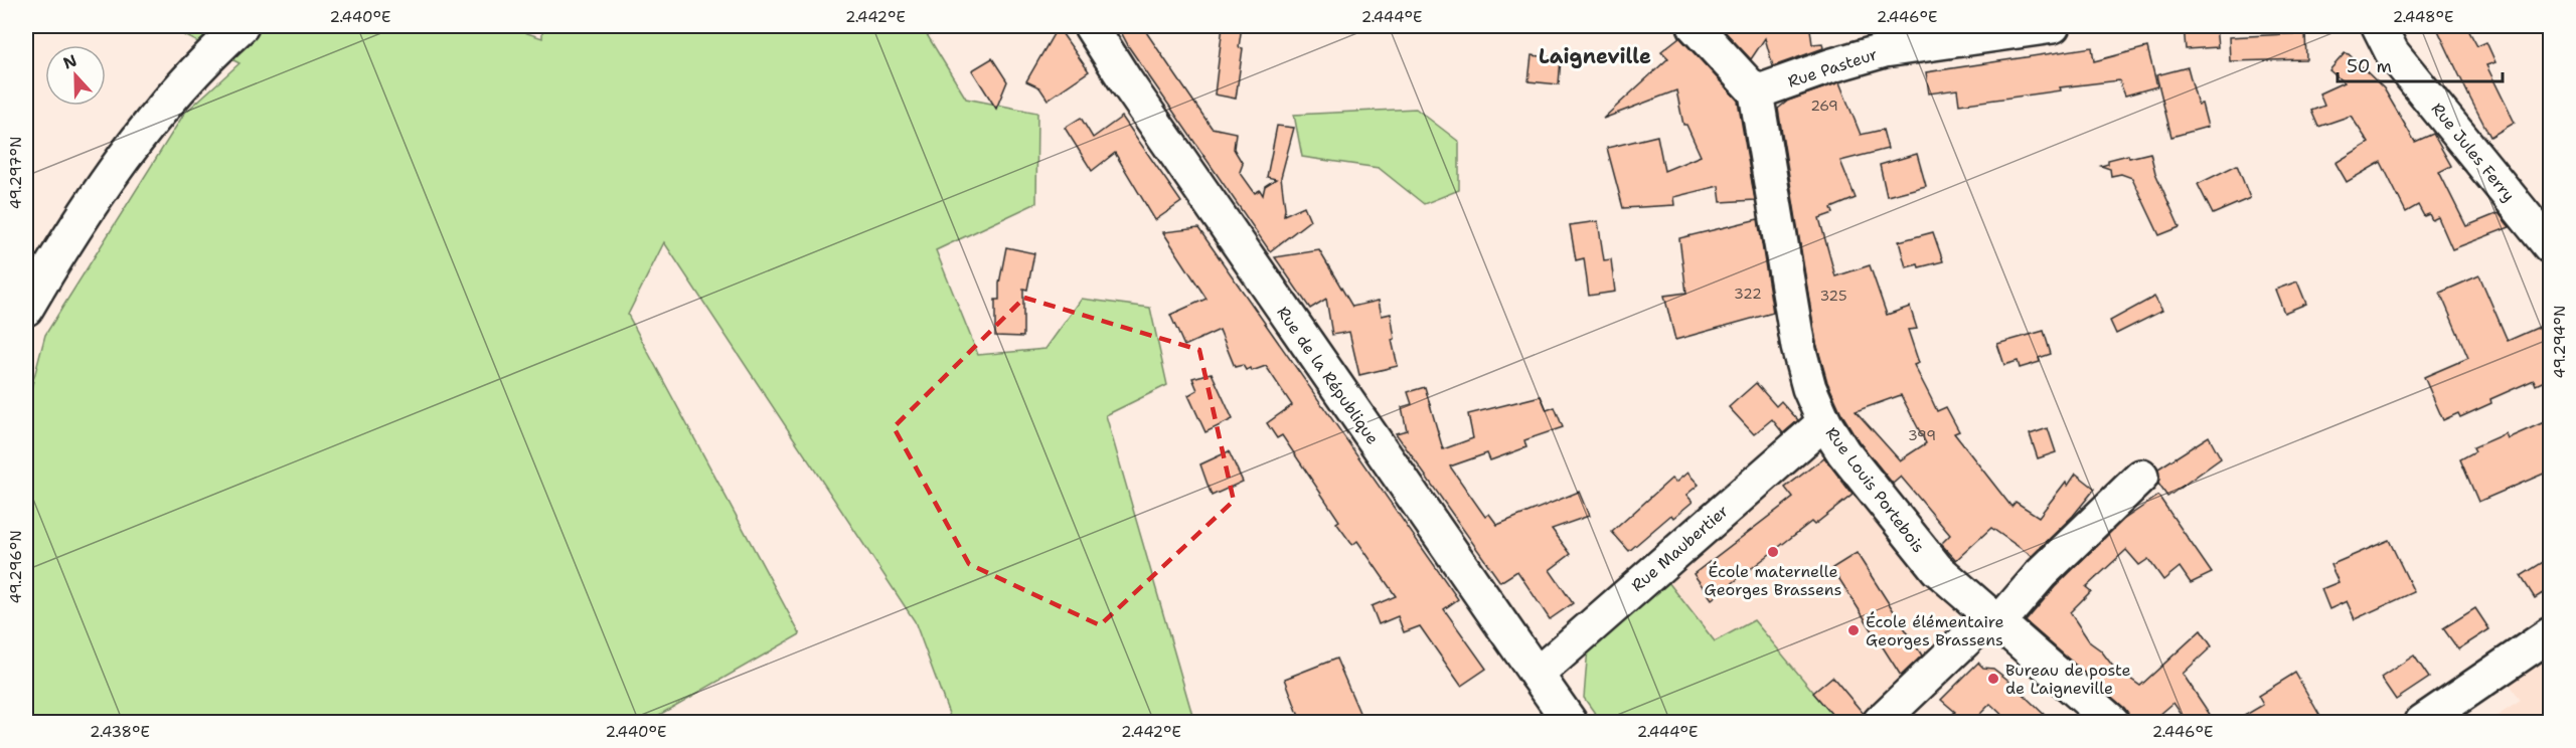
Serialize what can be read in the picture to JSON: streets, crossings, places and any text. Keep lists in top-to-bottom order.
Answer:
{
  "streets": {
    "street": [
      "Rue Pasteur",
      "Rue Jules Ferry",
      "Rue de la République",
      "Rue Louis Portebois",
      "Rue Maubertier"
    ]
  },
  "crossings": [
    ["Rue Pasteur", "Rue Louis Portebois"],
    ["Rue de la République", "Rue Maubertier"],
    ["Rue Louis Portebois", "Rue Maubertier"]
  ],
  "districts": ["Laigneville"],
  "places": ["École maternelle Georges Brassens", "École élémentaire Georges Brassens", "Bureau de poste de Laigneville"],
  "house_numbers": [
    "269",
    "322",
    "325",
    "399"
  ],
  "scale_bar": "50 m",
  "north": "top",
  "coordinates": [
    "2.440°E",
    "2.442°E",
    "2.444°E",
    "2.446°E",
    "2.448°E",
    "49.297°N",
    "49.294°N",
    "49.296°N",
    "2.438°E"
  ]
}
